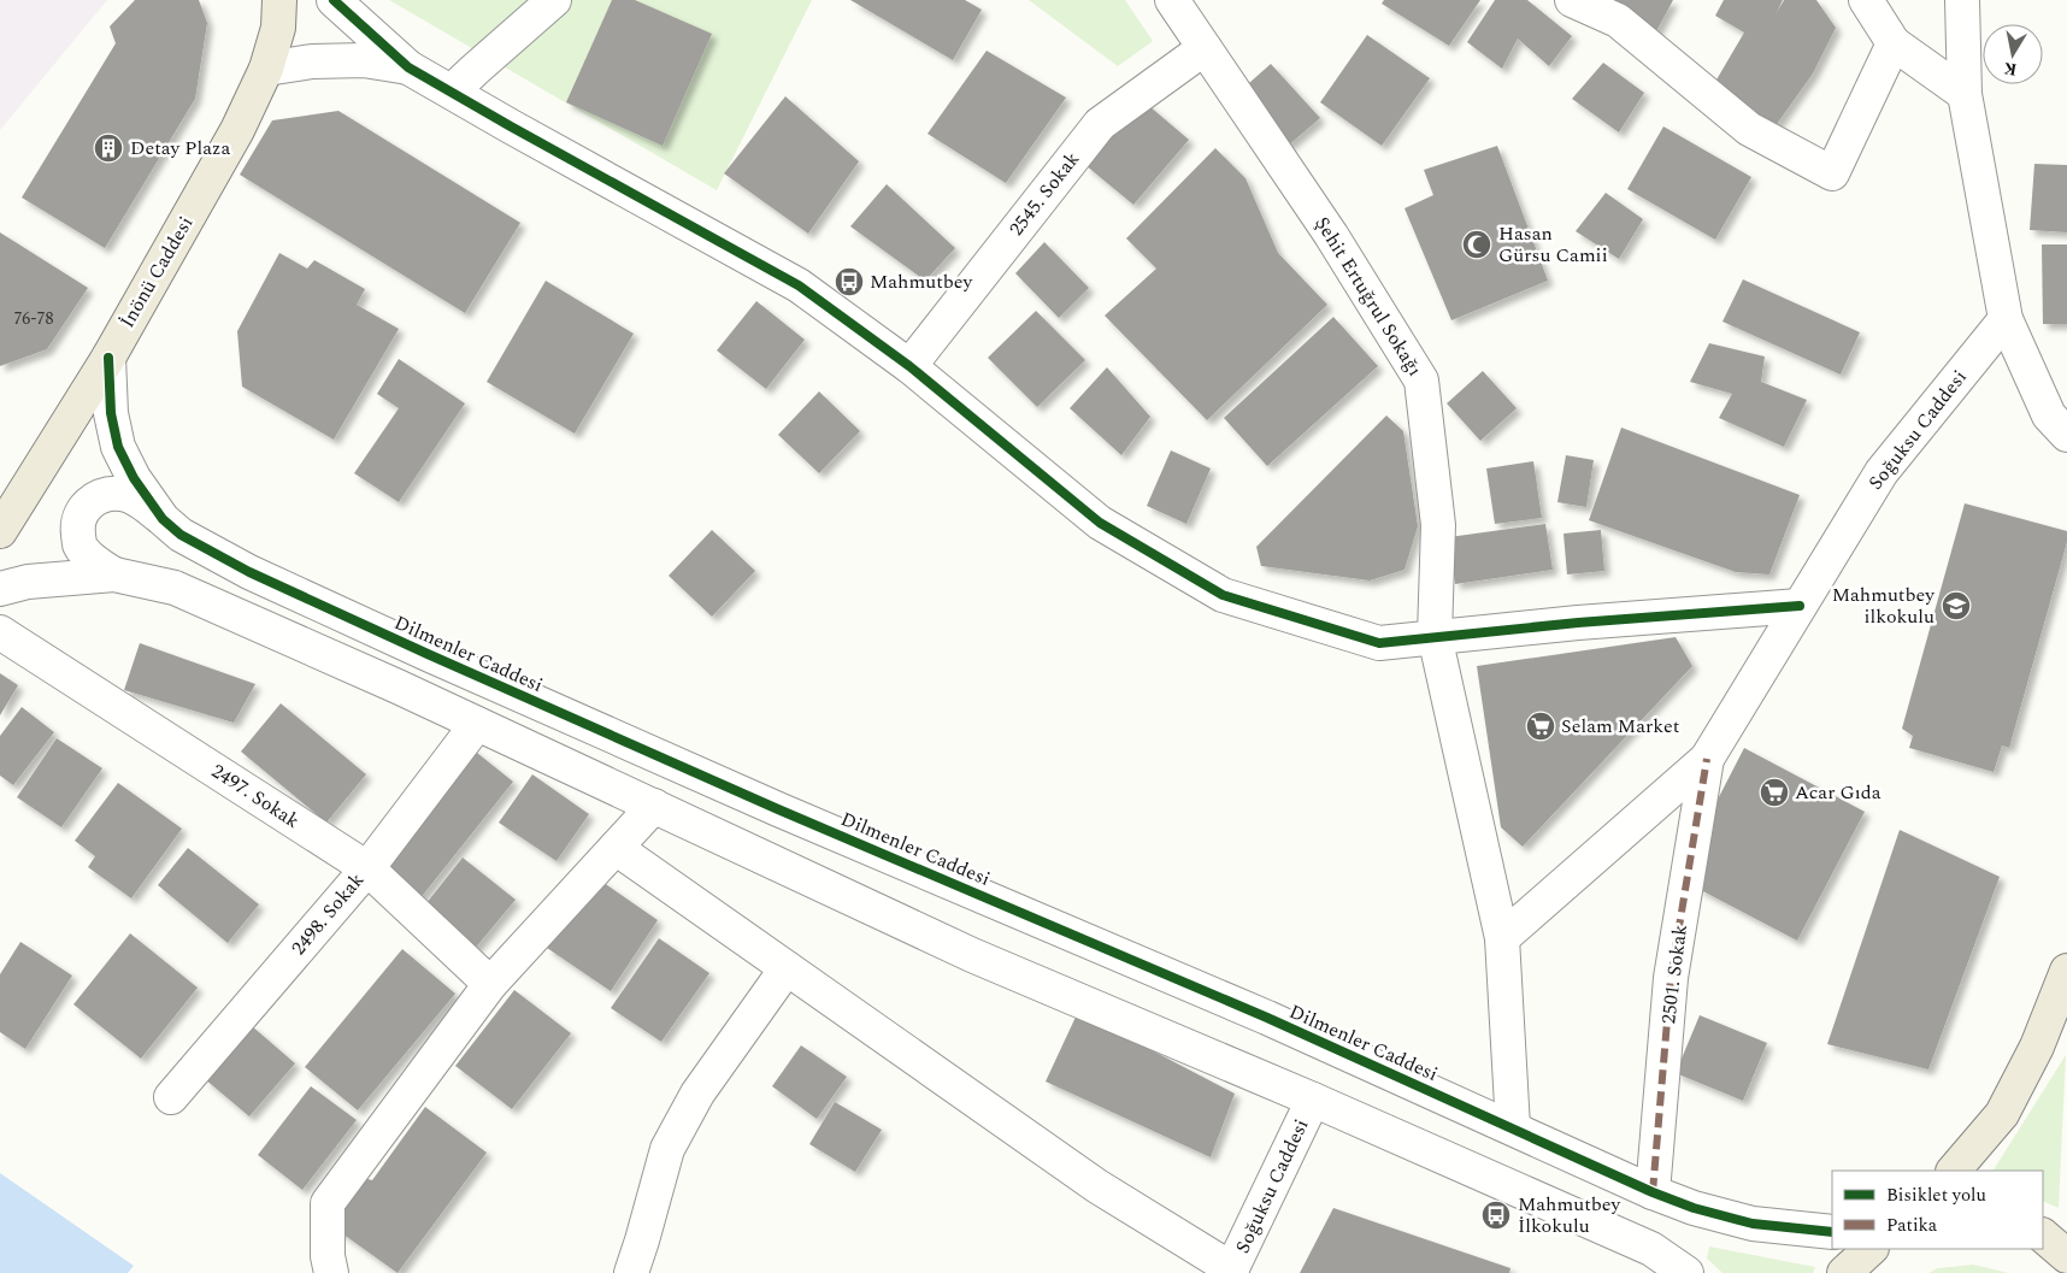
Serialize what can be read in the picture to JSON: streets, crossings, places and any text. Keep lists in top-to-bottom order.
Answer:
{
  "streets": {
    "main road": ["İnönü Caddesi"],
    "street": [
      "2545. Sokak",
      "Şehit Ertuğrul Sokağı",
      "Soğuksu Caddesi",
      "Dilmenler Caddesi",
      "2497. Sokak",
      "2498. Sokak",
      "2501. Sokak"
    ]
  },
  "crossings": [
    ["2545. Sokak", "Şehit Ertuğrul Sokağı"],
    ["İnönü Caddesi", "Dilmenler Caddesi"],
    ["Şehit Ertuğrul Sokağı", "Dilmenler Caddesi"],
    ["Soğuksu Caddesi", "2501. Sokak"],
    ["Dilmenler Caddesi", "2501. Sokak"],
    ["2497. Sokak", "2498. Sokak"]
  ],
  "places": {
    "building": ["Detay Plaza"],
    "mosque": ["Hasan Gürsu Camii"],
    "bus stop": ["Mahmutbey", "Mahmutbey İlkokulu"],
    "school or university": ["Mahmutbey ilkokulu"],
    "supermarket": ["Selam Market", "Acar Gıda"]
  },
  "house_numbers": ["76-78"],
  "legend": ["Bisiklet yolu", "Patika"],
  "north": "bottom"
}
